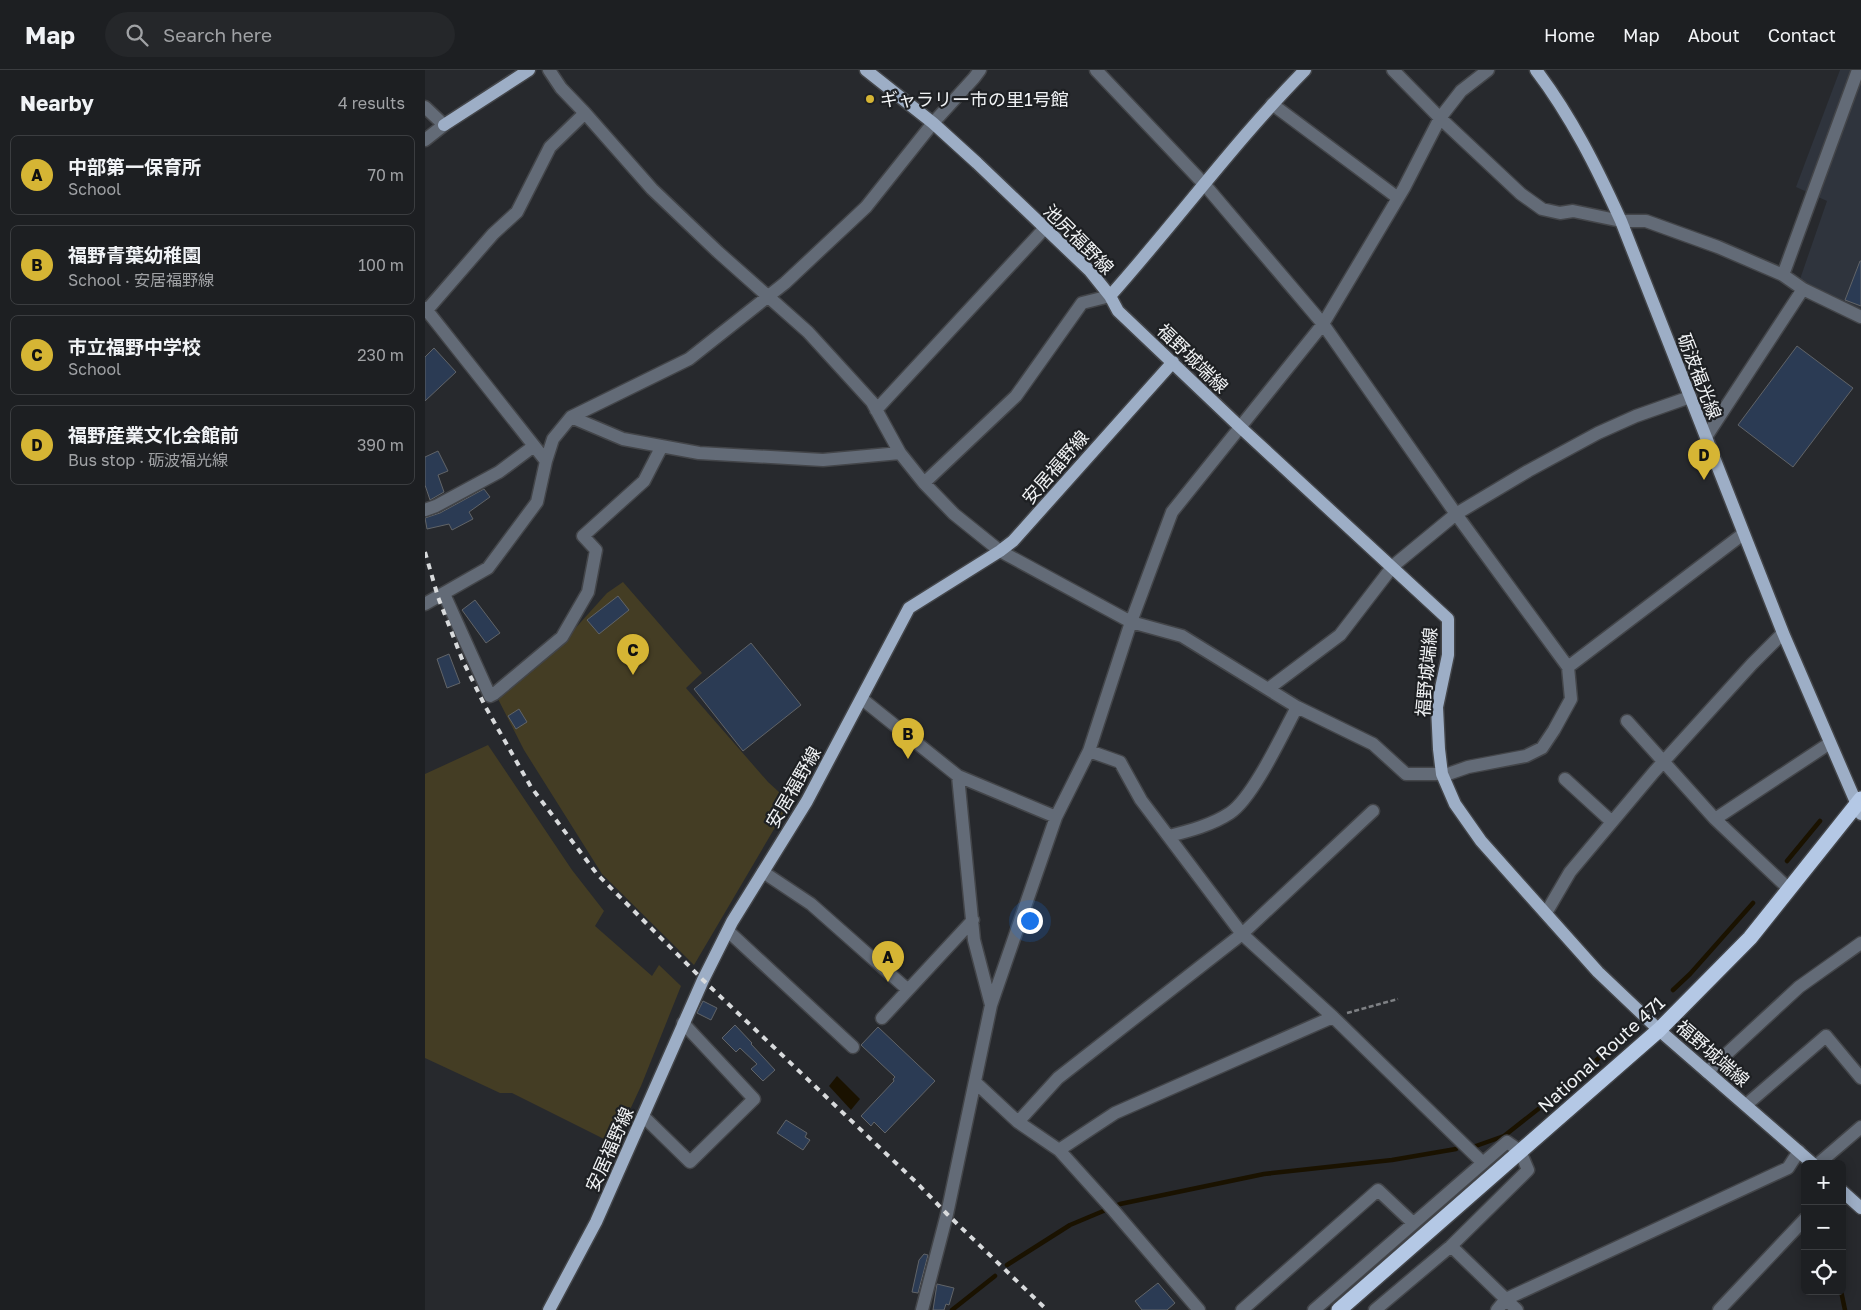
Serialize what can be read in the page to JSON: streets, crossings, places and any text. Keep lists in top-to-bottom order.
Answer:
{
  "streets": {
    "highway": ["National Route 471"],
    "main road": [
      "池尻福野線",
      "福野城端線",
      "砺波福光線",
      "安居福野線"
    ]
  },
  "crossings": [
    ["池尻福野線", "福野城端線"],
    ["福野城端線", "安居福野線"],
    ["福野城端線", "National Route 471"],
    ["砺波福光線", "National Route 471"]
  ],
  "places": ["ギャラリー市の里1号館"],
  "page": {
    "header": "Map",
    "search": "Search here",
    "nav": [
      "Home",
      "Map",
      "About",
      "Contact"
    ],
    "heading": ["Nearby", "4 results"],
    "list": [
      {
        "mark": "A",
        "name": "中部第一保育所",
        "note": "School",
        "value": "70 m"
      },
      {
        "mark": "B",
        "name": "福野青葉幼稚園",
        "note": "School · 安居福野線",
        "value": "100 m"
      },
      {
        "mark": "C",
        "name": "市立福野中学校",
        "note": "School",
        "value": "230 m"
      },
      {
        "mark": "D",
        "name": "福野産業文化会館前",
        "note": "Bus stop · 砺波福光線",
        "value": "390 m"
      }
    ],
    "pins": [
      "D",
      "C",
      "B",
      "A"
    ],
    "map_buttons": ["+", "−"]
  }
}
